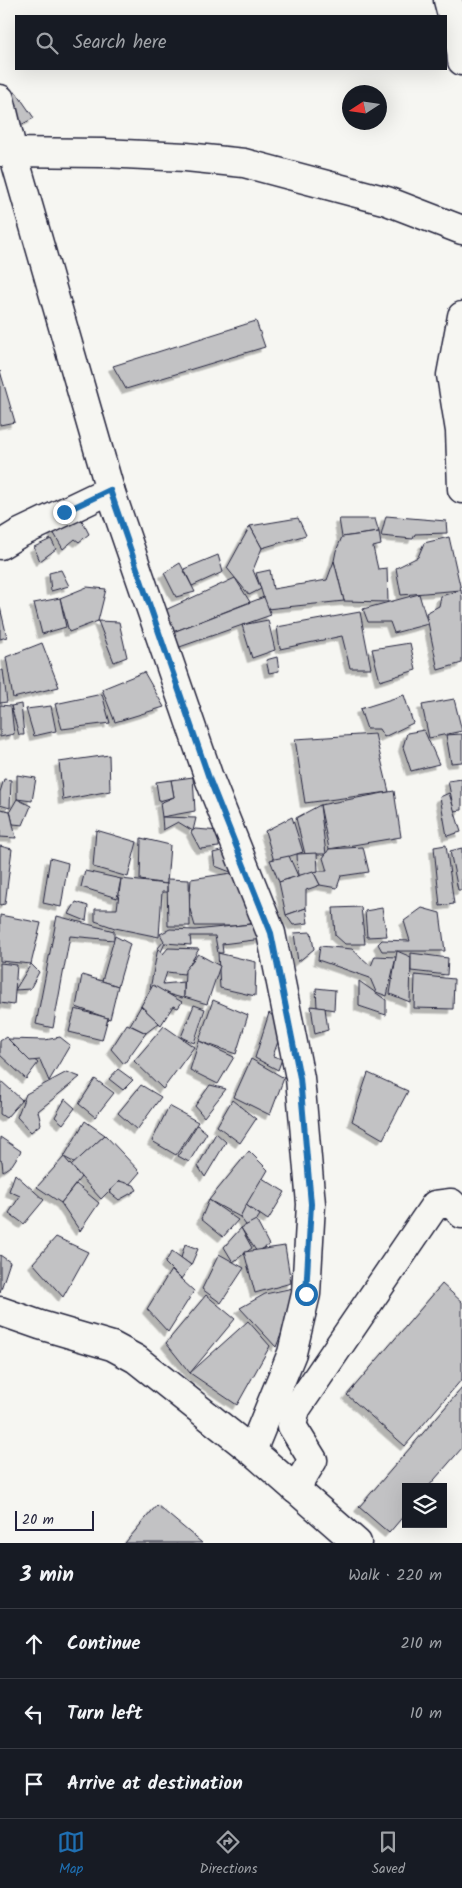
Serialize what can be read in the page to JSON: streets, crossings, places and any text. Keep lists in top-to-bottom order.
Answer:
{
  "scale_bar": "20 m",
  "north": "left",
  "page": {
    "search": "Search here",
    "scale": "20 m",
    "heading": ["3 min", "Walk · 220 m"],
    "list": [
      ["Continue", "210 m"],
      ["Turn left", "10 m"],
      "Arrive at destination"
    ],
    "nav": ["Map", "Directions", "Saved"]
  }
}
